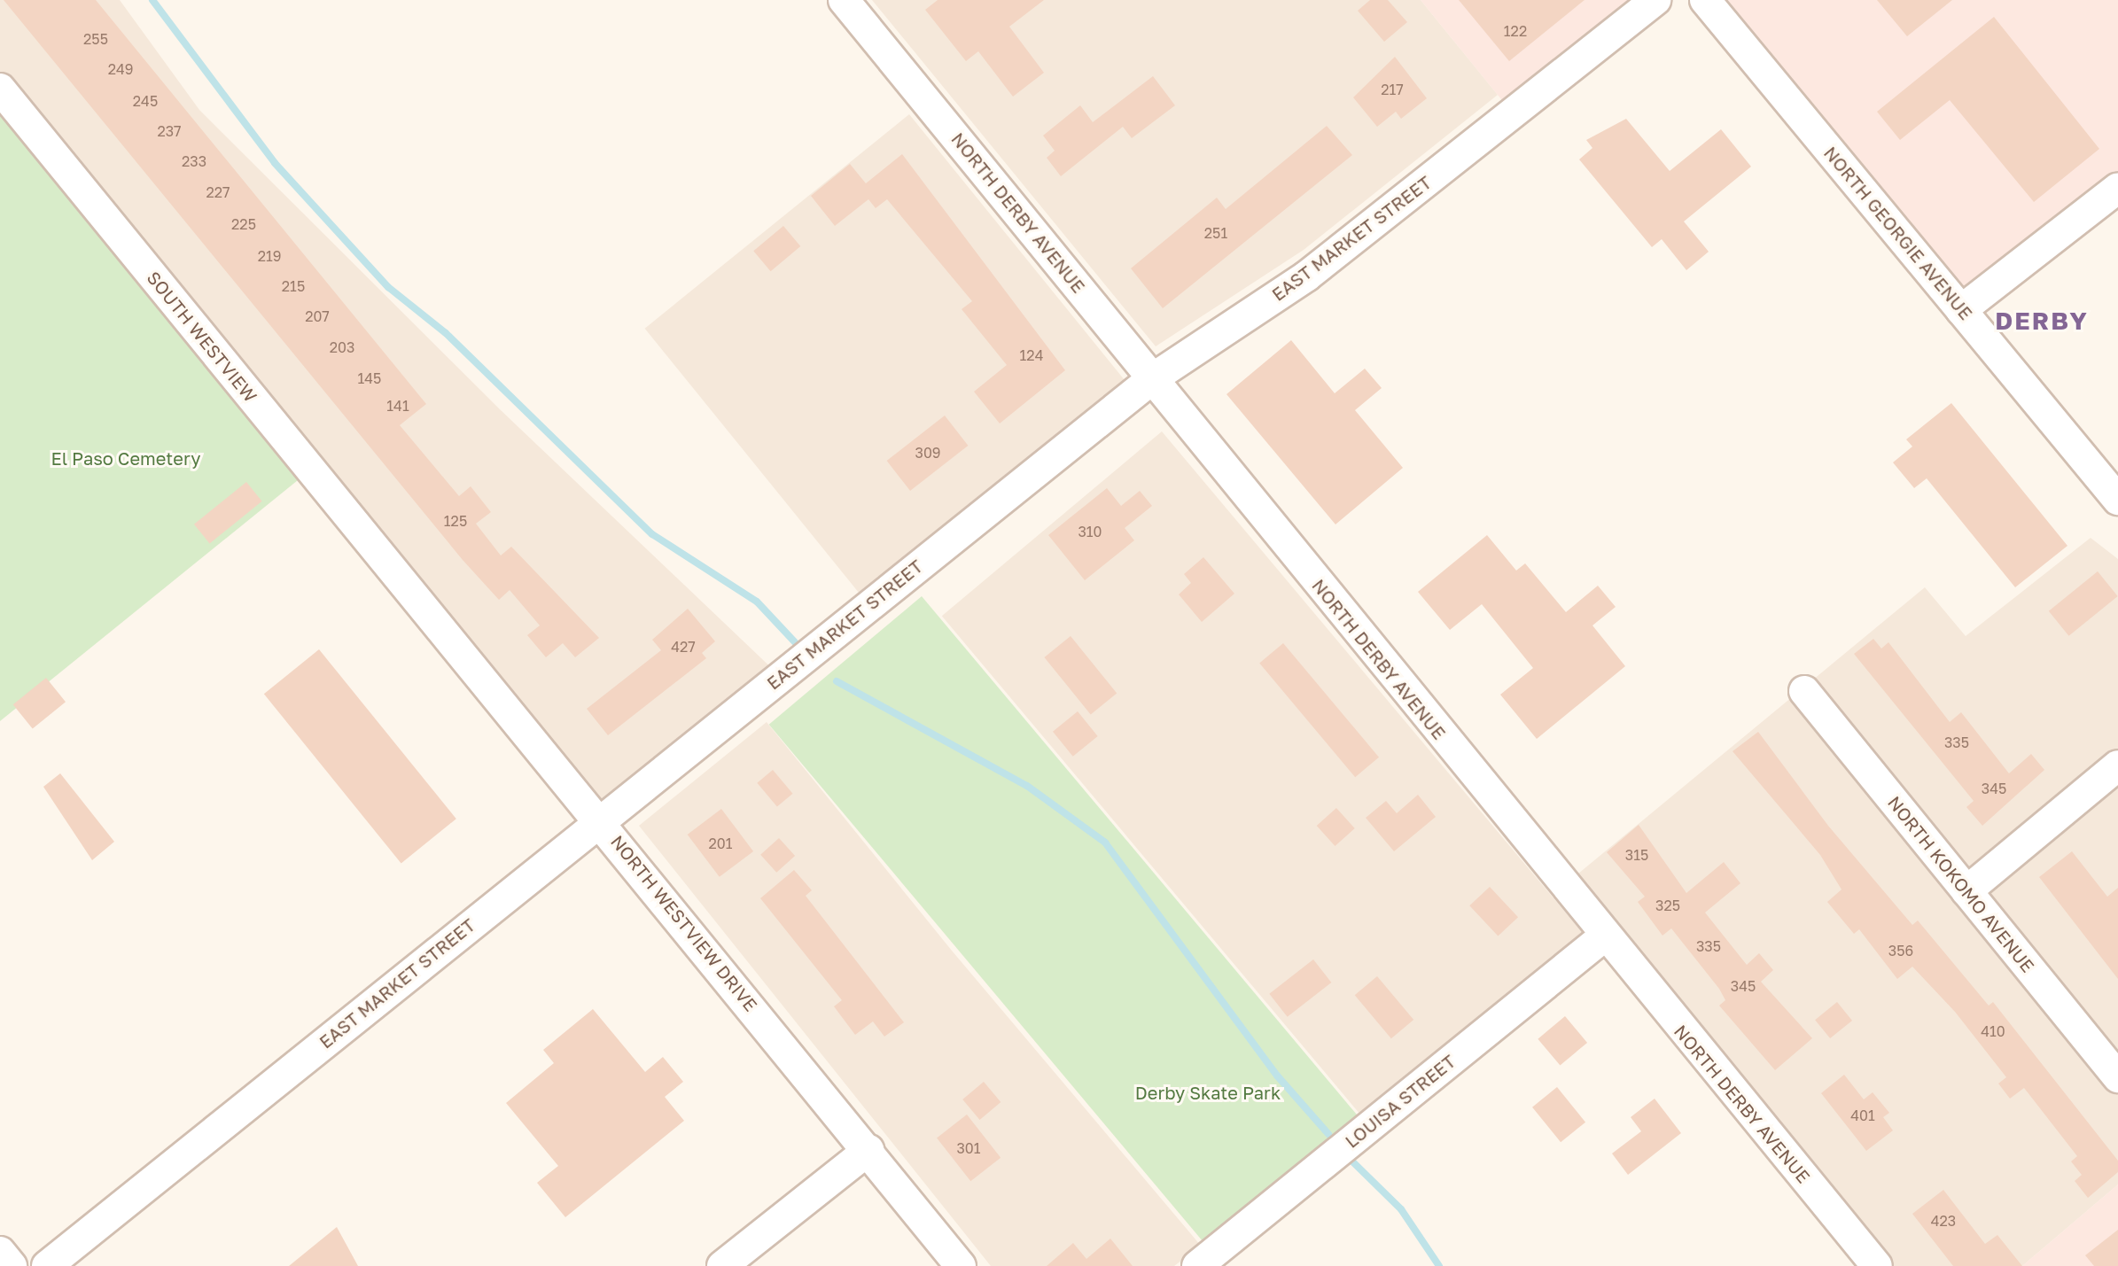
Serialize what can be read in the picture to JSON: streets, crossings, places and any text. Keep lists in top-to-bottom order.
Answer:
{
  "streets": {
    "street": [
      "NORTH DERBY AVENUE",
      "NORTH GEORGIE AVENUE",
      "EAST MARKET STREET",
      "SOUTH WESTVIEW",
      "NORTH KOKOMO AVENUE",
      "NORTH WESTVIEW DRIVE",
      "LOUISA STREET"
    ]
  },
  "crossings": [
    ["NORTH DERBY AVENUE", "EAST MARKET STREET"],
    ["NORTH DERBY AVENUE", "LOUISA STREET"],
    ["EAST MARKET STREET", "NORTH WESTVIEW DRIVE"],
    ["SOUTH WESTVIEW", "NORTH WESTVIEW DRIVE"]
  ],
  "districts": ["DERBY"],
  "parks": ["El Paso Cemetery", "Derby Skate Park"],
  "house_numbers": [
    "122",
    "255",
    "249",
    "217",
    "245",
    "237",
    "233",
    "227",
    "225",
    "251",
    "219",
    "215",
    "207",
    "203",
    "124",
    "145",
    "141",
    "309",
    "125",
    "310",
    "427",
    "335",
    "345",
    "201",
    "315",
    "325",
    "335",
    "356",
    "345",
    "410",
    "401",
    "301",
    "423"
  ]
}
